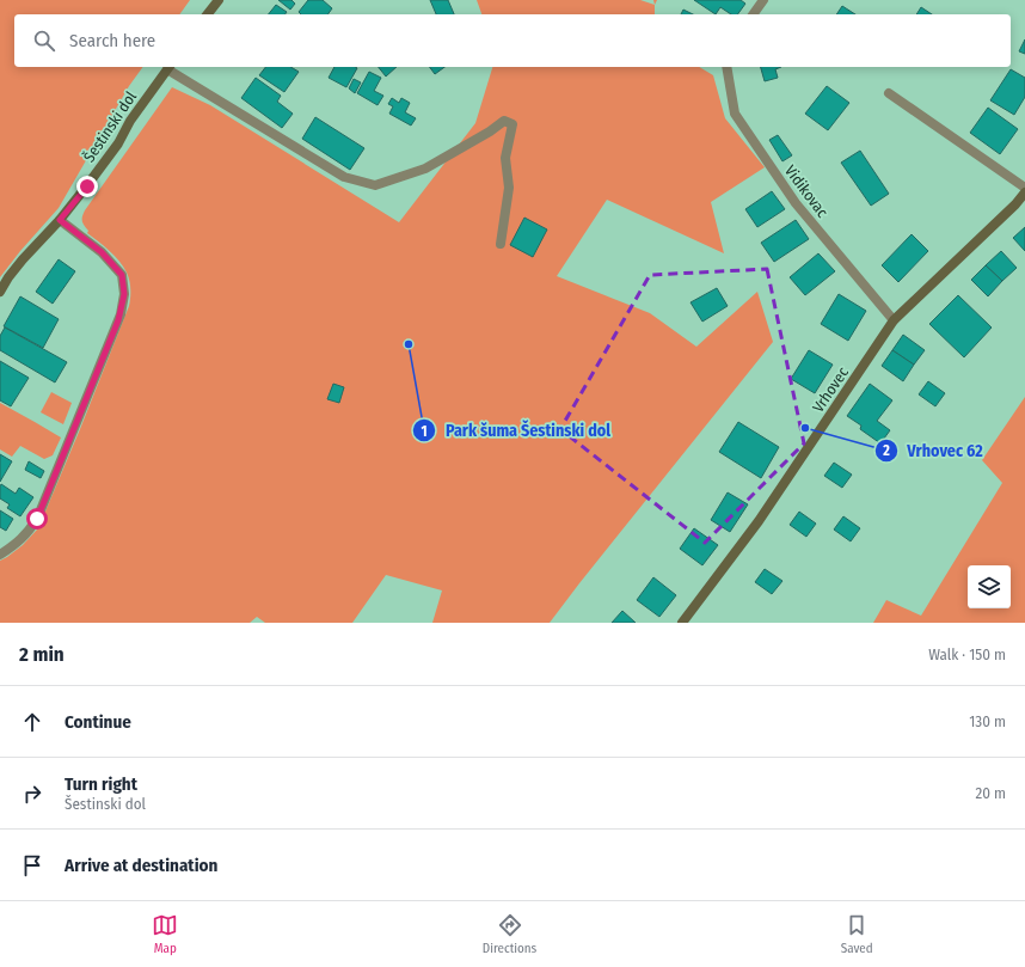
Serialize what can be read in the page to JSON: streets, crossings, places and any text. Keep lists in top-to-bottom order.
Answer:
{
  "streets": {
    "street": ["Šestinski dol", "Vidikovac", "Vrhovec"]
  },
  "crossings": [
    ["Vidikovac", "Vrhovec"]
  ],
  "places": ["Park šuma Šestinski dol", "Vrhovec 62"],
  "page": {
    "search": "Search here",
    "heading": ["2 min", "Walk · 150 m"],
    "list": [
      ["Continue", "130 m"],
      ["Turn right", "Šestinski dol", "20 m"],
      "Arrive at destination"
    ],
    "nav": ["Map", "Directions", "Saved"]
  }
}
